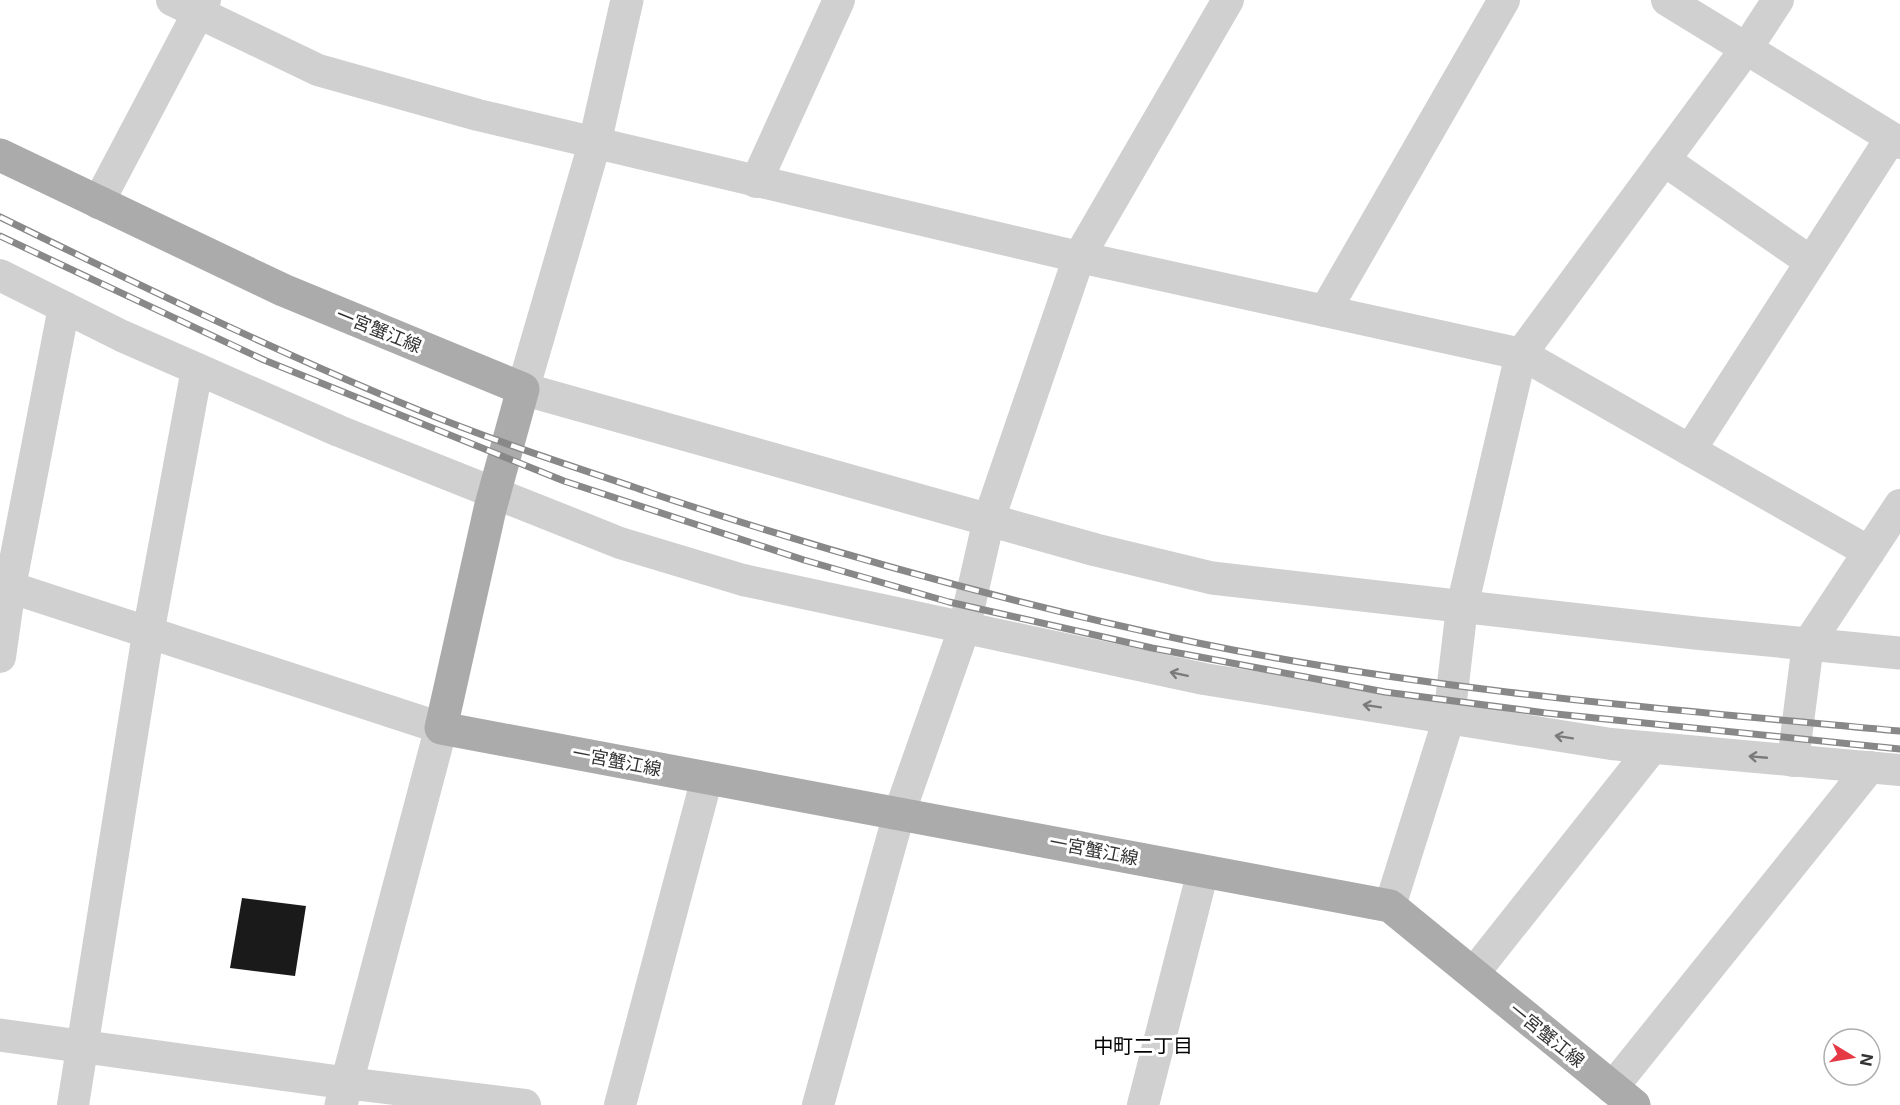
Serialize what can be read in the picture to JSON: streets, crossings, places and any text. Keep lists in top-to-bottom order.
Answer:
{
  "streets": {
    "main road": ["一宮蟹江線"]
  },
  "districts": ["中町二丁目"],
  "north": "right"
}
